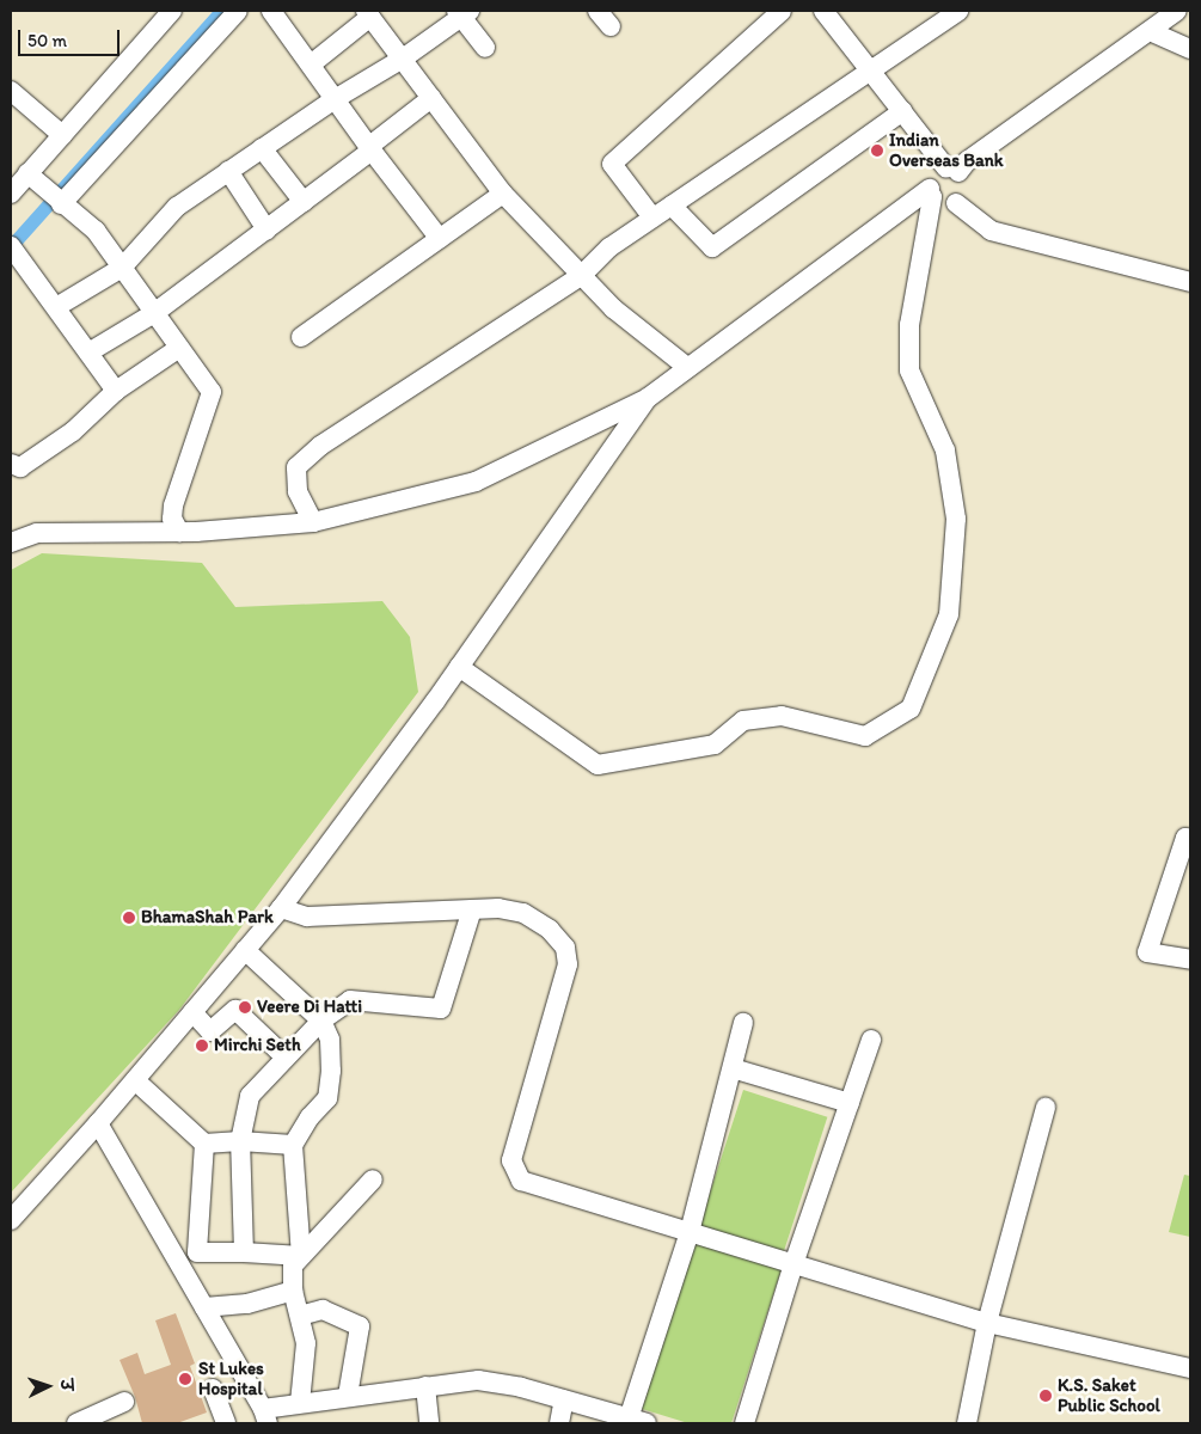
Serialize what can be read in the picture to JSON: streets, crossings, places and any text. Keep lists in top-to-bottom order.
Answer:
{
  "places": [
    "Indian Overseas Bank",
    "BhamaShah Park",
    "Veere Di Hatti",
    "Mirchi Seth",
    "St Lukes Hospital",
    "K.S. Saket Public School"
  ],
  "scale_bar": "50 m",
  "north": "right"
}
